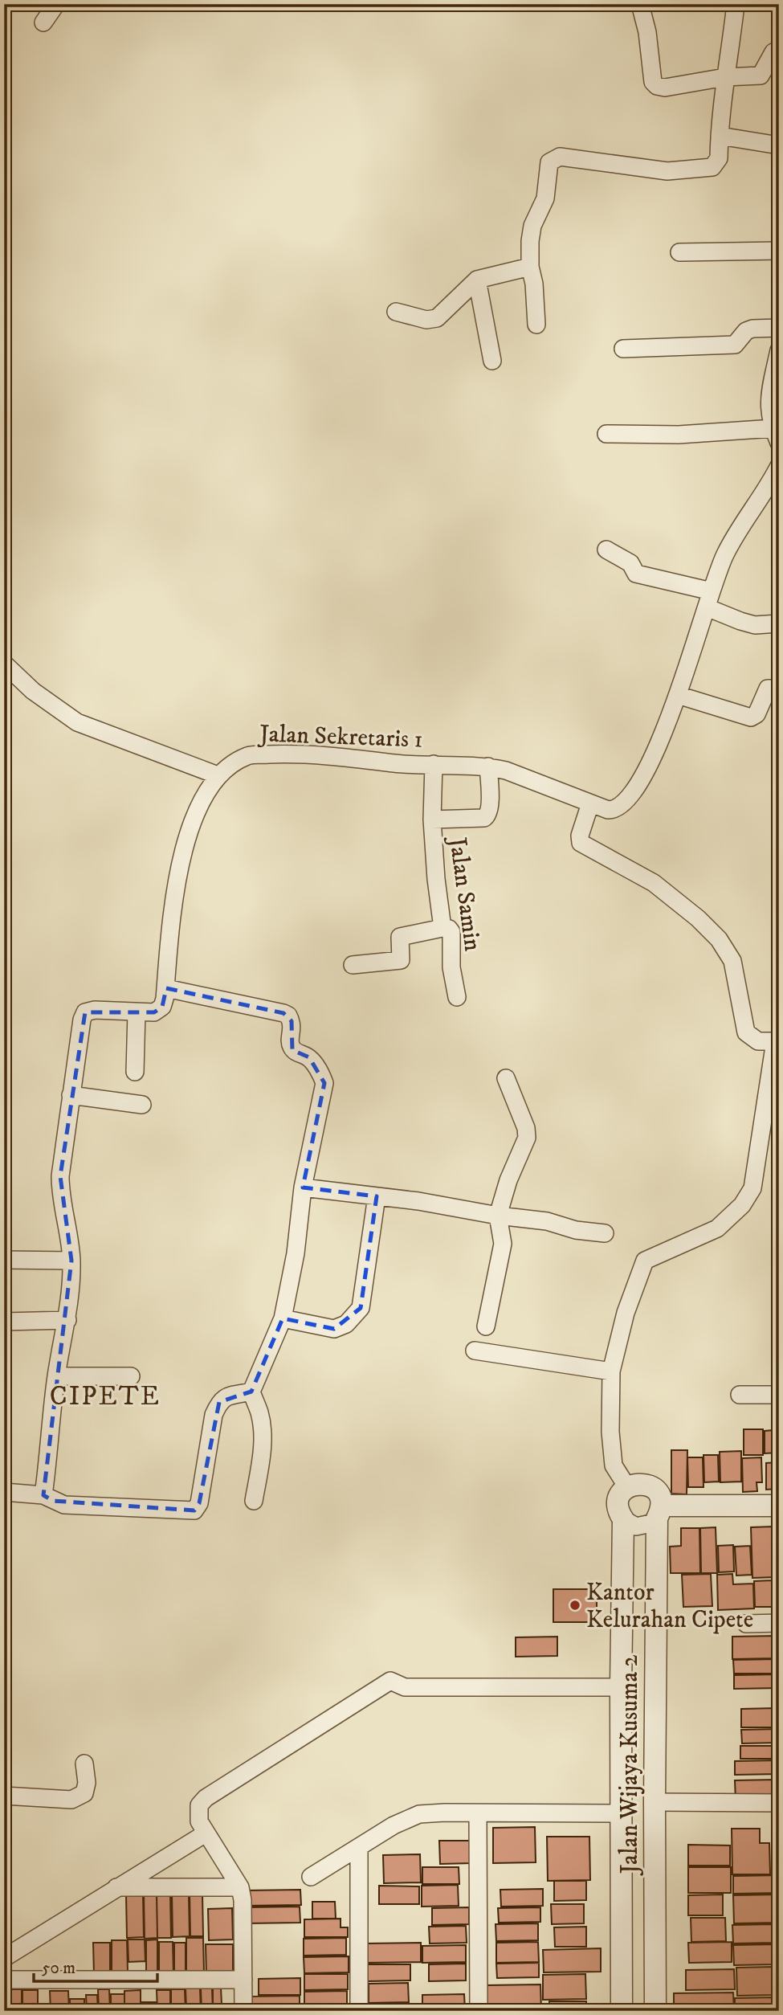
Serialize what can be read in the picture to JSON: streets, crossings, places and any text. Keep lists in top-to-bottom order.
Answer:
{
  "streets": {
    "street": ["Jalan Sekretaris 1", "Jalan Samin", "Jalan Wijaya Kusuma 2"]
  },
  "crossings": [
    ["Jalan Sekretaris 1", "Jalan Samin"]
  ],
  "districts": ["CIPETE"],
  "places": ["Kantor Kelurahan Cipete"],
  "scale_bar": "50 m"
}
